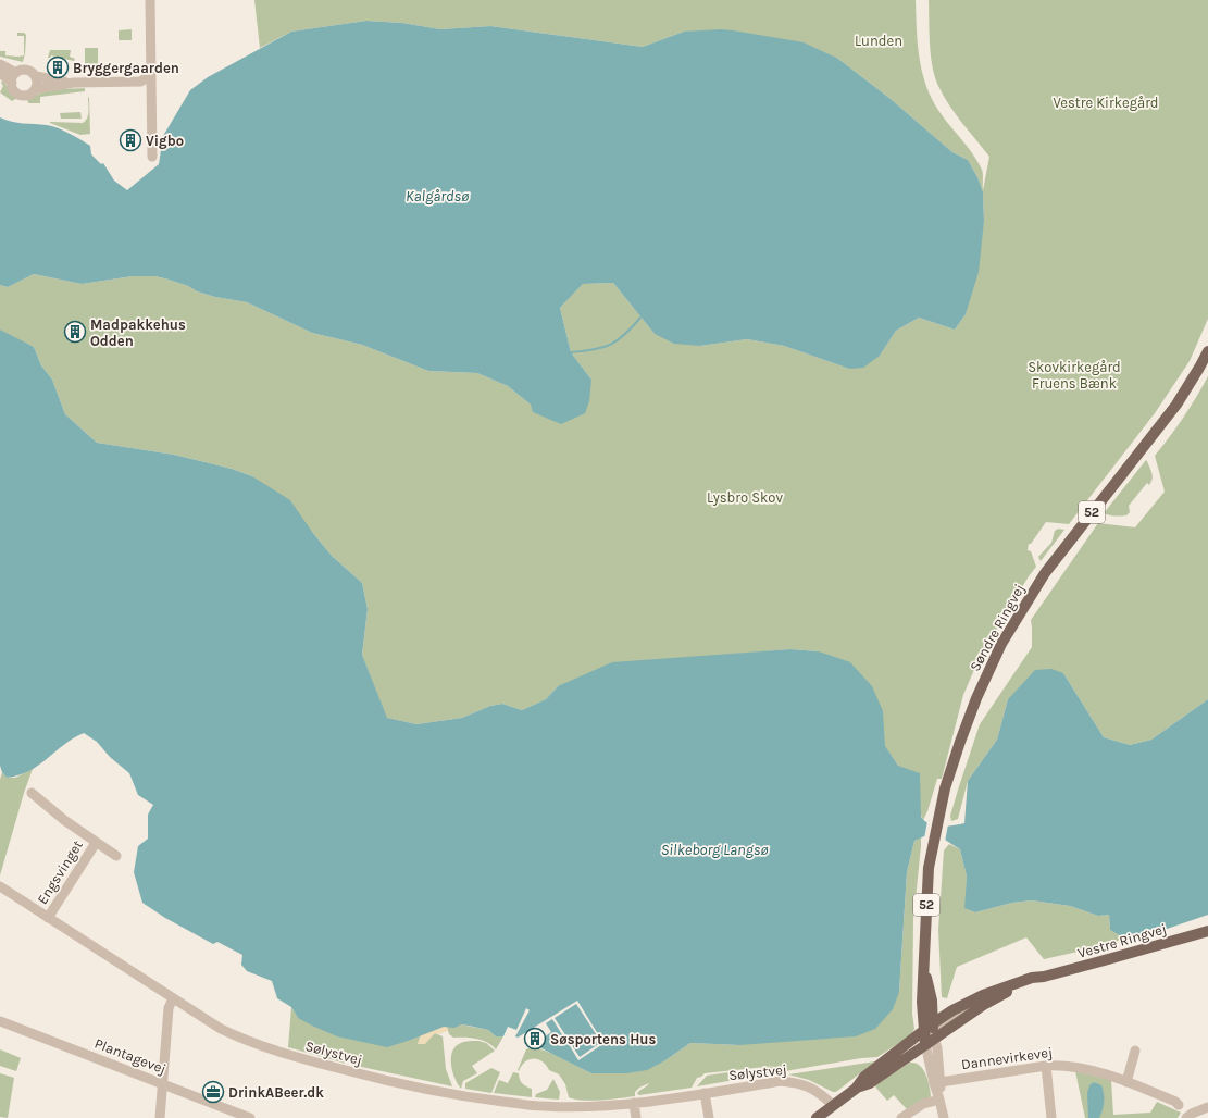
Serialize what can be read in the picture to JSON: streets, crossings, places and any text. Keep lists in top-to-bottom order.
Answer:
{
  "streets": {
    "main road": ["52", "Søndre Ringvej", "Vestre Ringvej"],
    "street": [
      "Engsvinget",
      "Sølystvej",
      "Plantagevej",
      "Dannevirkevej"
    ]
  },
  "crossings": [
    ["Søndre Ringvej", "Vestre Ringvej"],
    ["Engsvinget", "Sølystvej"]
  ],
  "water": ["Kalgårdsø", "Silkeborg Langsø"],
  "parks": [
    "Lunden",
    "Vestre Kirkegård",
    "Skovkirkegård Fruens Bænk",
    "Lysbro Skov"
  ],
  "places": {
    "building": [
      "Bryggergaarden",
      "Vigbo",
      "Madpakkehus Odden",
      "Søsportens Hus"
    ],
    "office": ["DrinkABeer.dk"]
  }
}
